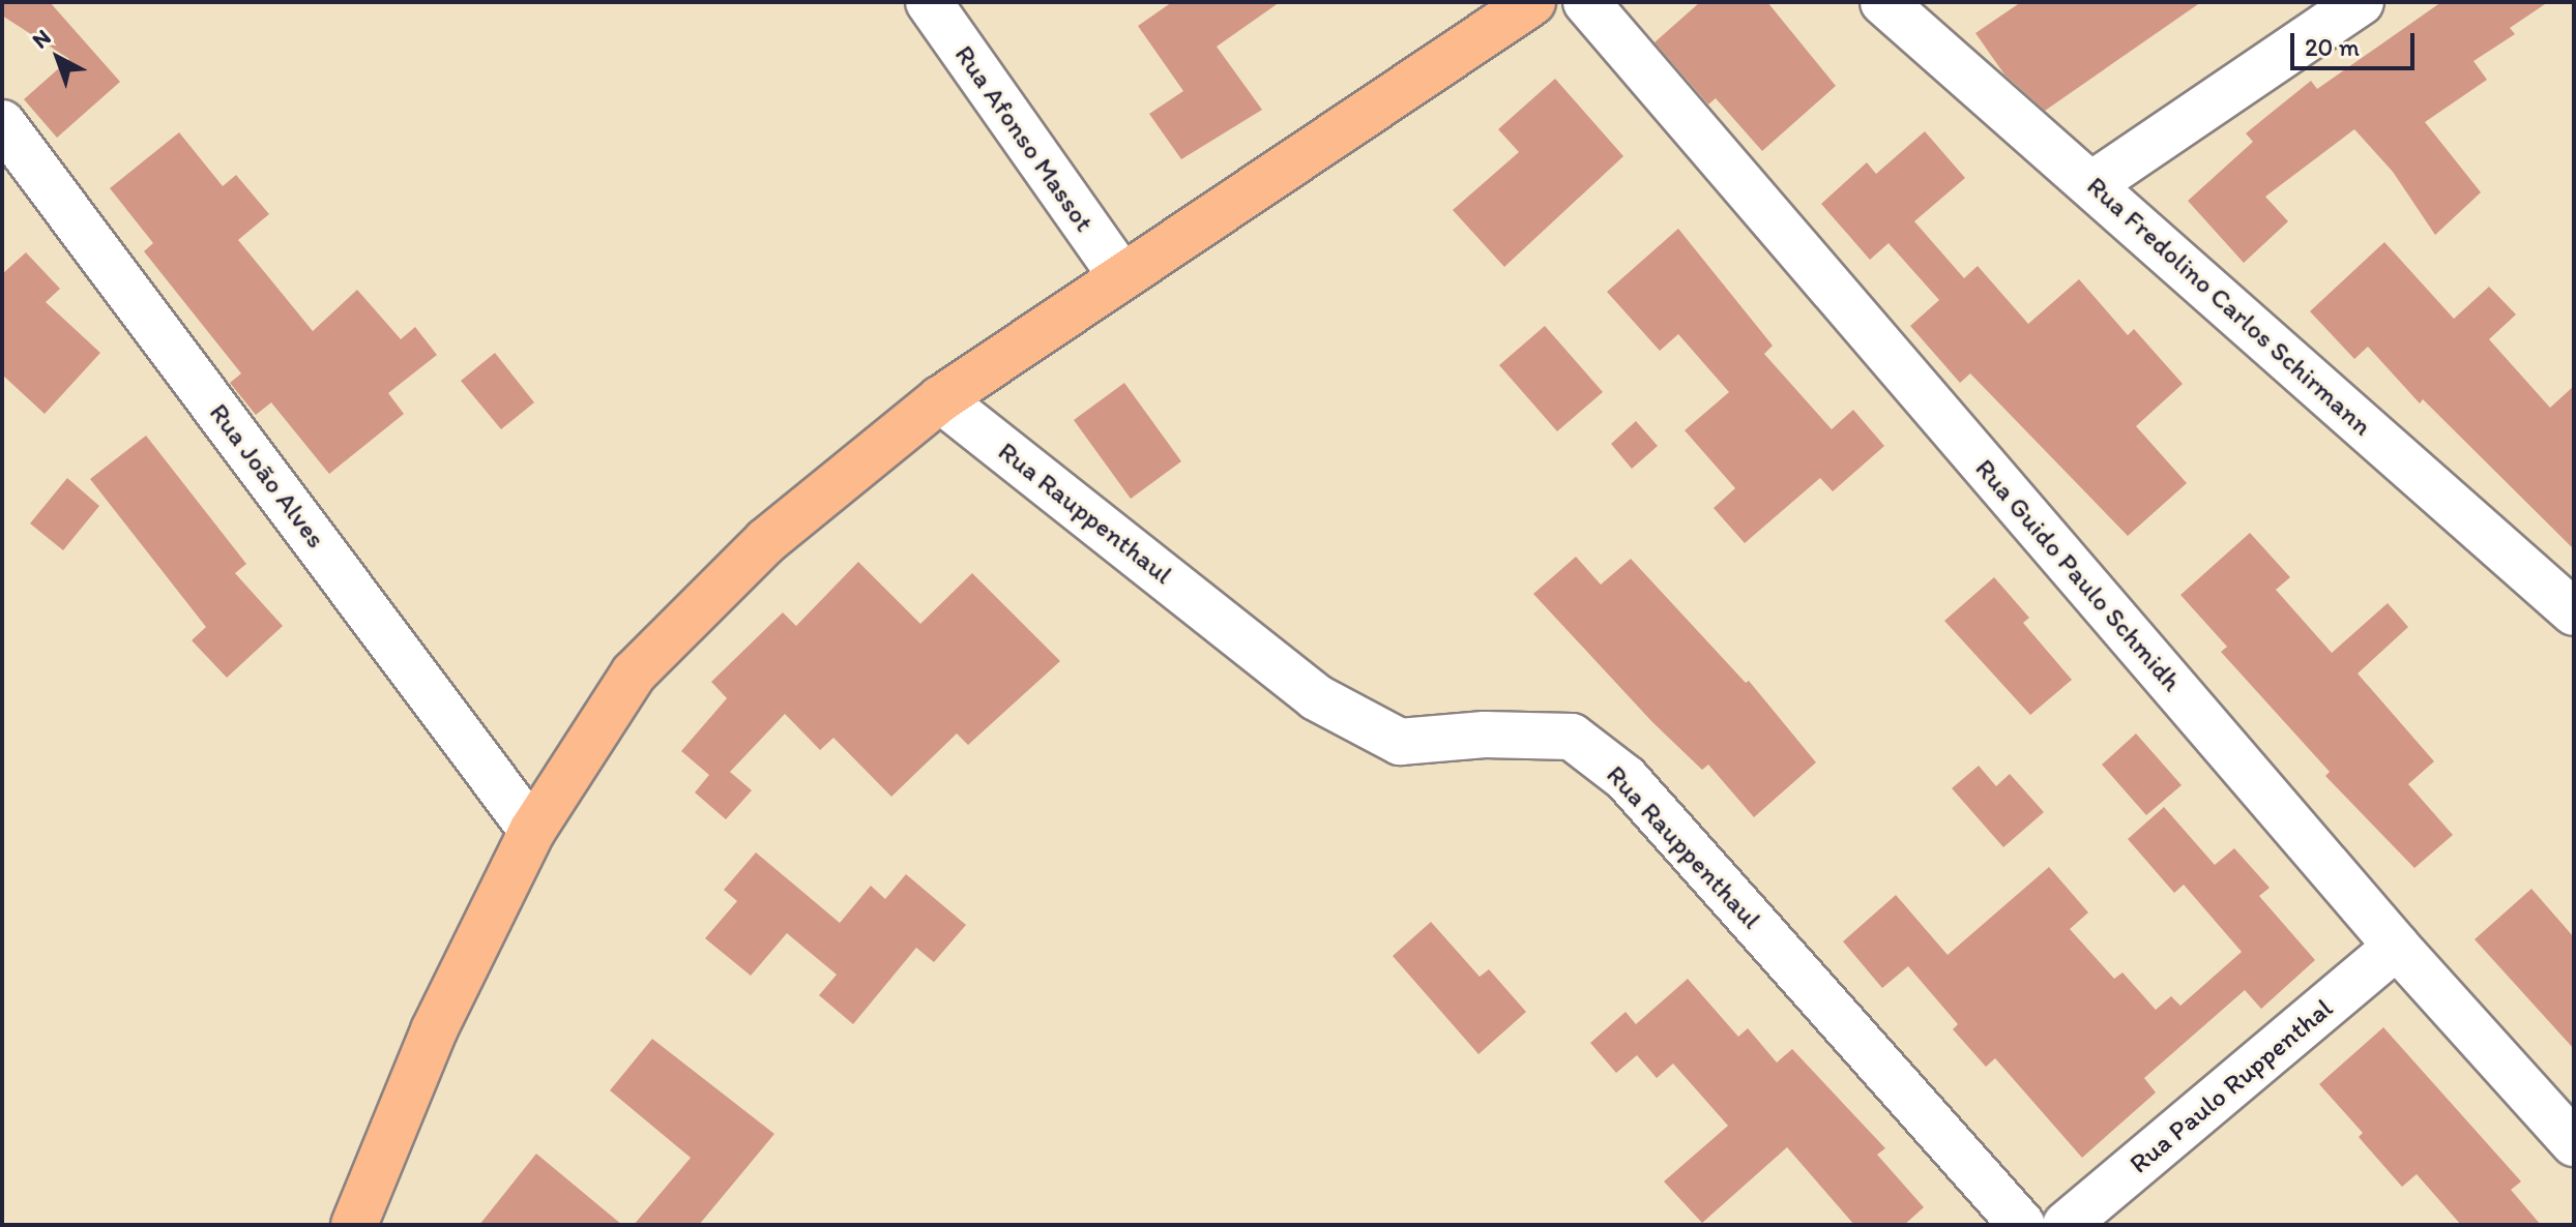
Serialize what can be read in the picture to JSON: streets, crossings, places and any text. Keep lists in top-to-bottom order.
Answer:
{
  "streets": {
    "street": [
      "Rua Afonso Massot",
      "Rua Fredolino Carlos Schirmann",
      "Rua João Alves",
      "Rua Rauppenthaul",
      "Rua Guido Paulo Schmidh",
      "Rua Paulo Ruppenthal"
    ]
  },
  "crossings": [
    ["Rua Guido Paulo Schmidh", "Rua Paulo Ruppenthal"]
  ],
  "scale_bar": "20 m",
  "north": "top left"
}
